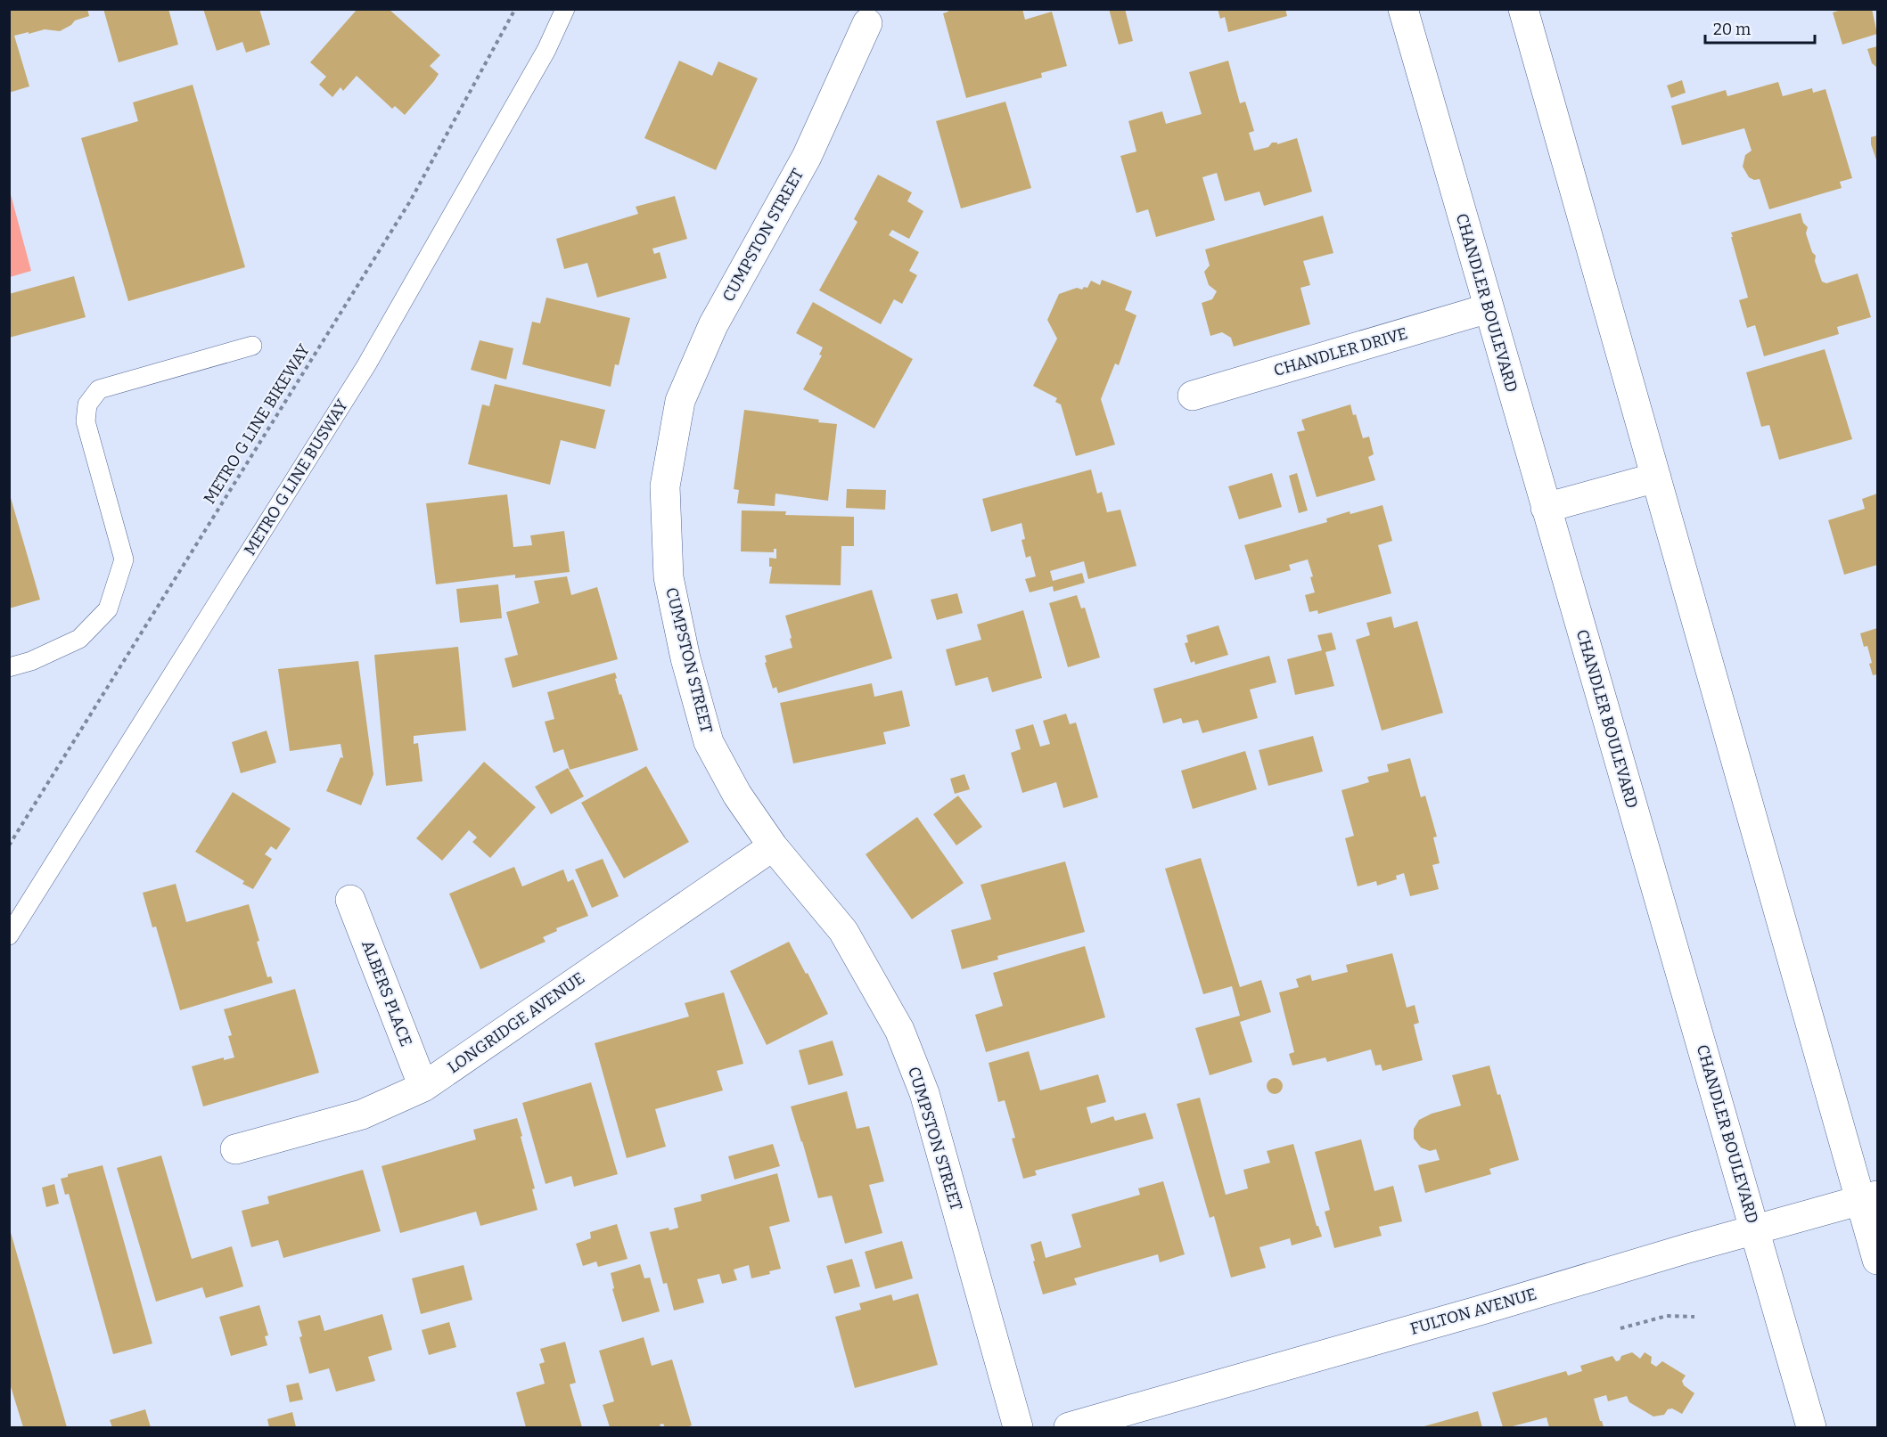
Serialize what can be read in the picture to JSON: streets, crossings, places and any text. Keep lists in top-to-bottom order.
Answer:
{
  "streets": {
    "street": [
      "CUMPSTON STREET",
      "CHANDLER BOULEVARD",
      "CHANDLER DRIVE",
      "ALBERS PLACE",
      "LONGRIDGE AVENUE",
      "FULTON AVENUE"
    ],
    "lane": ["METRO G LINE BUSWAY"],
    "path": ["METRO G LINE BIKEWAY"]
  },
  "crossings": [
    ["CUMPSTON STREET", "LONGRIDGE AVENUE"],
    ["CHANDLER BOULEVARD", "CHANDLER DRIVE"],
    ["CHANDLER BOULEVARD", "FULTON AVENUE"],
    ["ALBERS PLACE", "LONGRIDGE AVENUE"]
  ],
  "scale_bar": "20 m"
}
